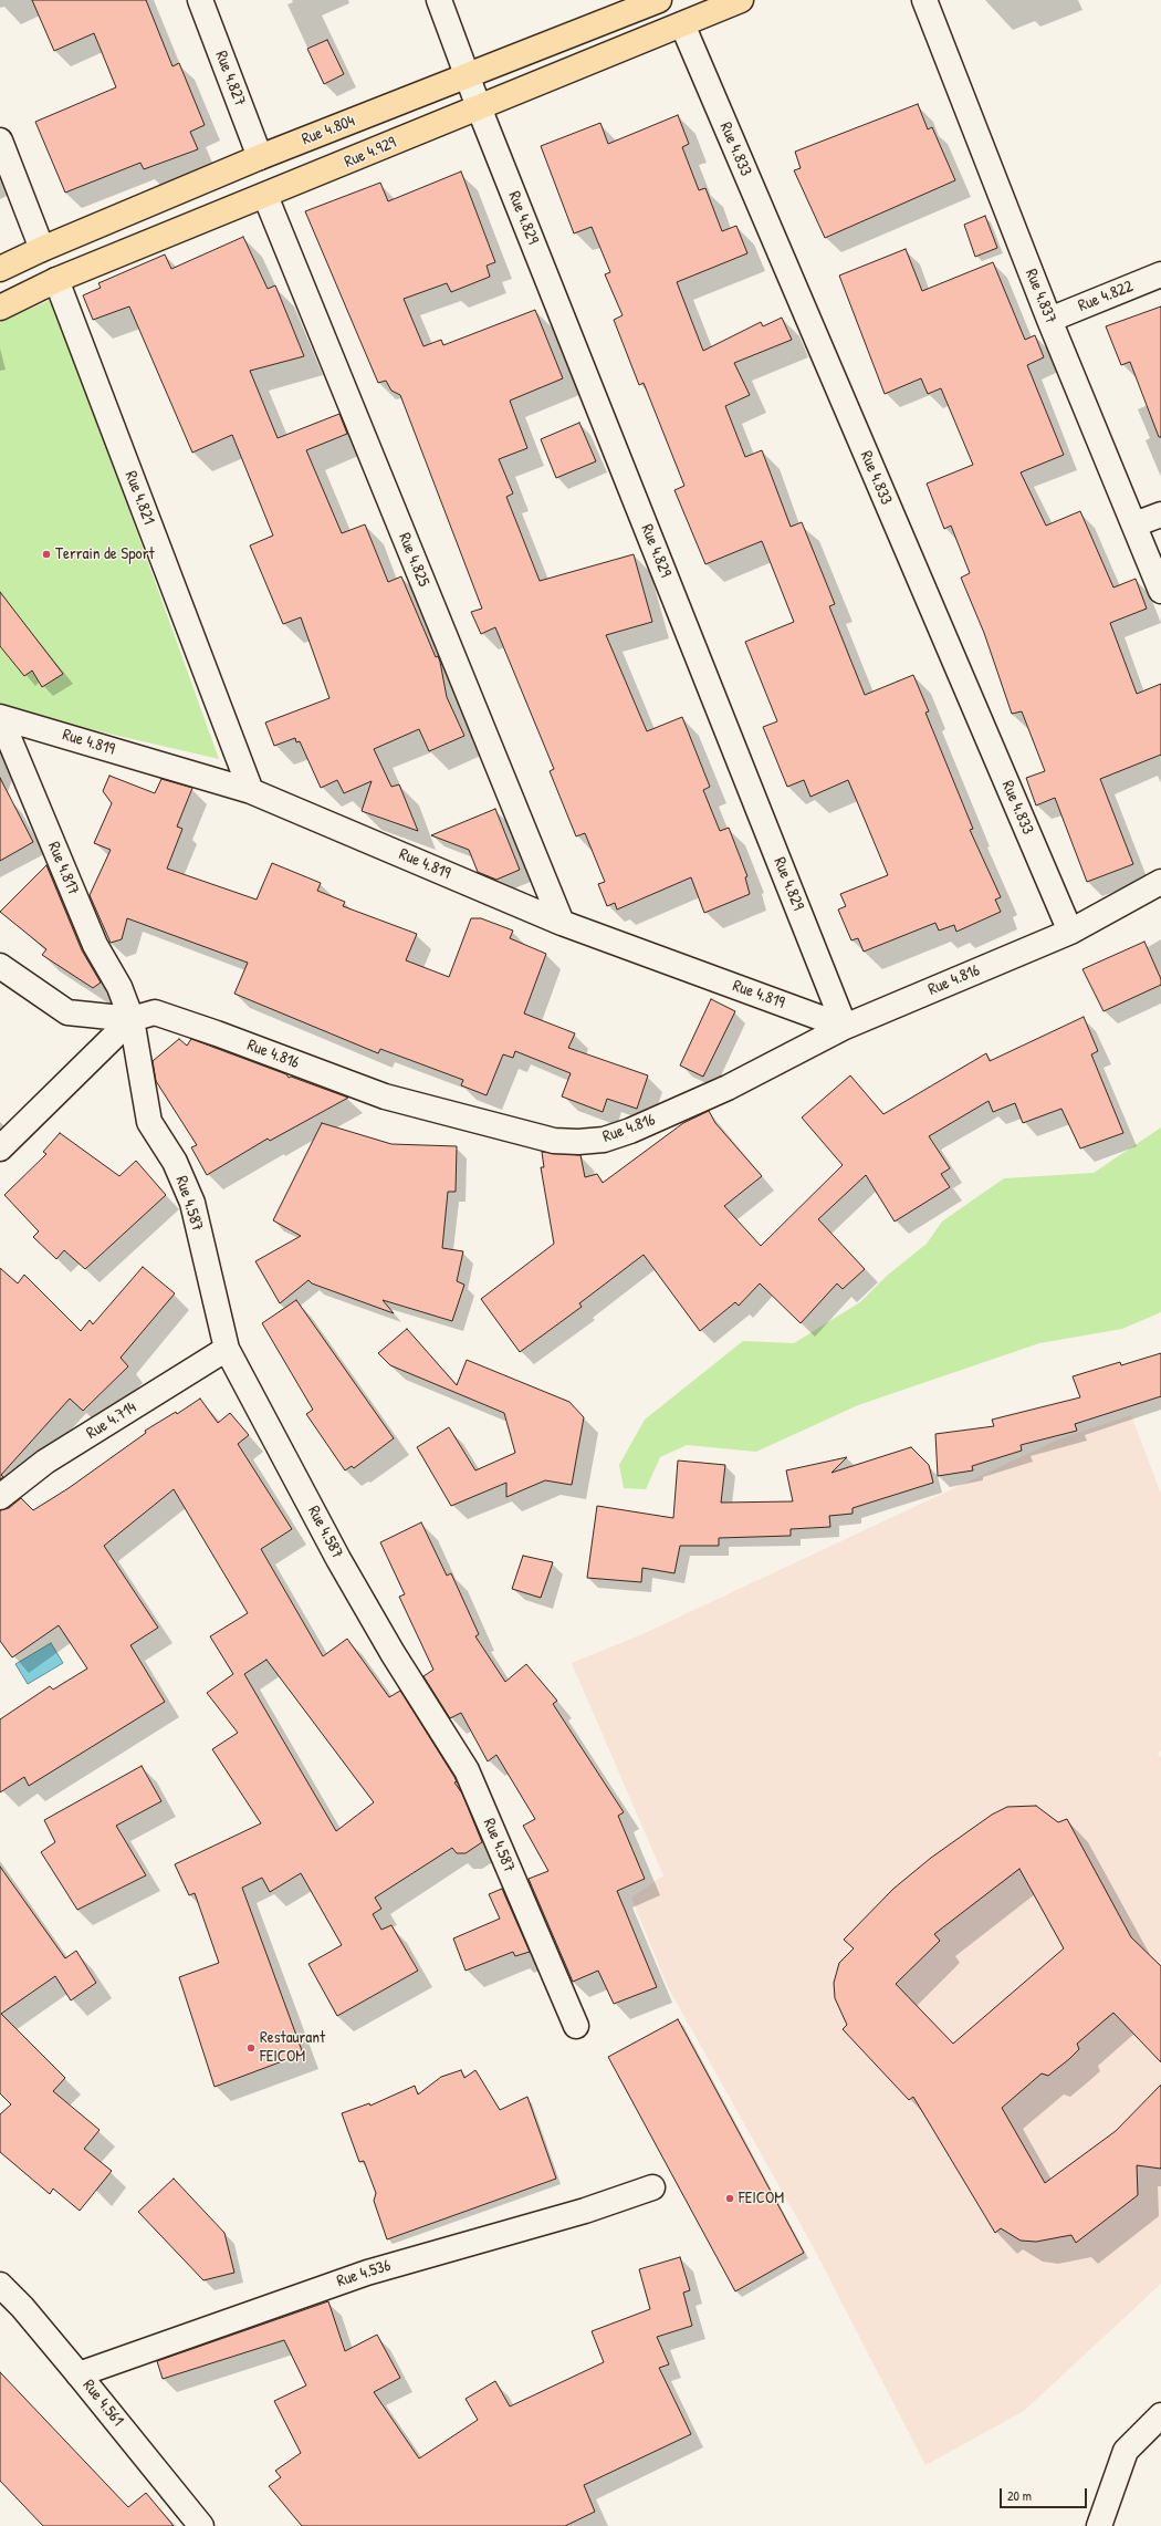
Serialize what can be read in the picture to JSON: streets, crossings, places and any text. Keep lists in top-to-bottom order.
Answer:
{
  "streets": {
    "main road": ["Rue 4.804", "Rue 4.929"],
    "street": [
      "Rue 4.827",
      "Rue 4.833",
      "Rue 4.829",
      "Rue 4.837",
      "Rue 4.822",
      "Rue 4.821",
      "Rue 4.825",
      "Rue 4.819",
      "Rue 4.817",
      "Rue 4.816",
      "Rue 4.587",
      "Rue 4.714",
      "Rue 4.536",
      "Rue 4.561"
    ]
  },
  "crossings": [
    ["Rue 4.827", "Rue 4.804"],
    ["Rue 4.804", "Rue 4.829"],
    ["Rue 4.833", "Rue 4.929"],
    ["Rue 4.833", "Rue 4.816"],
    ["Rue 4.929", "Rue 4.829"],
    ["Rue 4.929", "Rue 4.821"],
    ["Rue 4.929", "Rue 4.825"],
    ["Rue 4.829", "Rue 4.819"],
    ["Rue 4.829", "Rue 4.816"],
    ["Rue 4.837", "Rue 4.822"],
    ["Rue 4.821", "Rue 4.819"],
    ["Rue 4.825", "Rue 4.819"],
    ["Rue 4.819", "Rue 4.817"],
    ["Rue 4.819", "Rue 4.816"],
    ["Rue 4.817", "Rue 4.816"],
    ["Rue 4.817", "Rue 4.587"],
    ["Rue 4.816", "Rue 4.587"],
    ["Rue 4.587", "Rue 4.714"],
    ["Rue 4.536", "Rue 4.561"]
  ],
  "places": ["Terrain de Sport", "Restaurant FEICOM", "FEICOM"],
  "scale_bar": "20 m"
}
